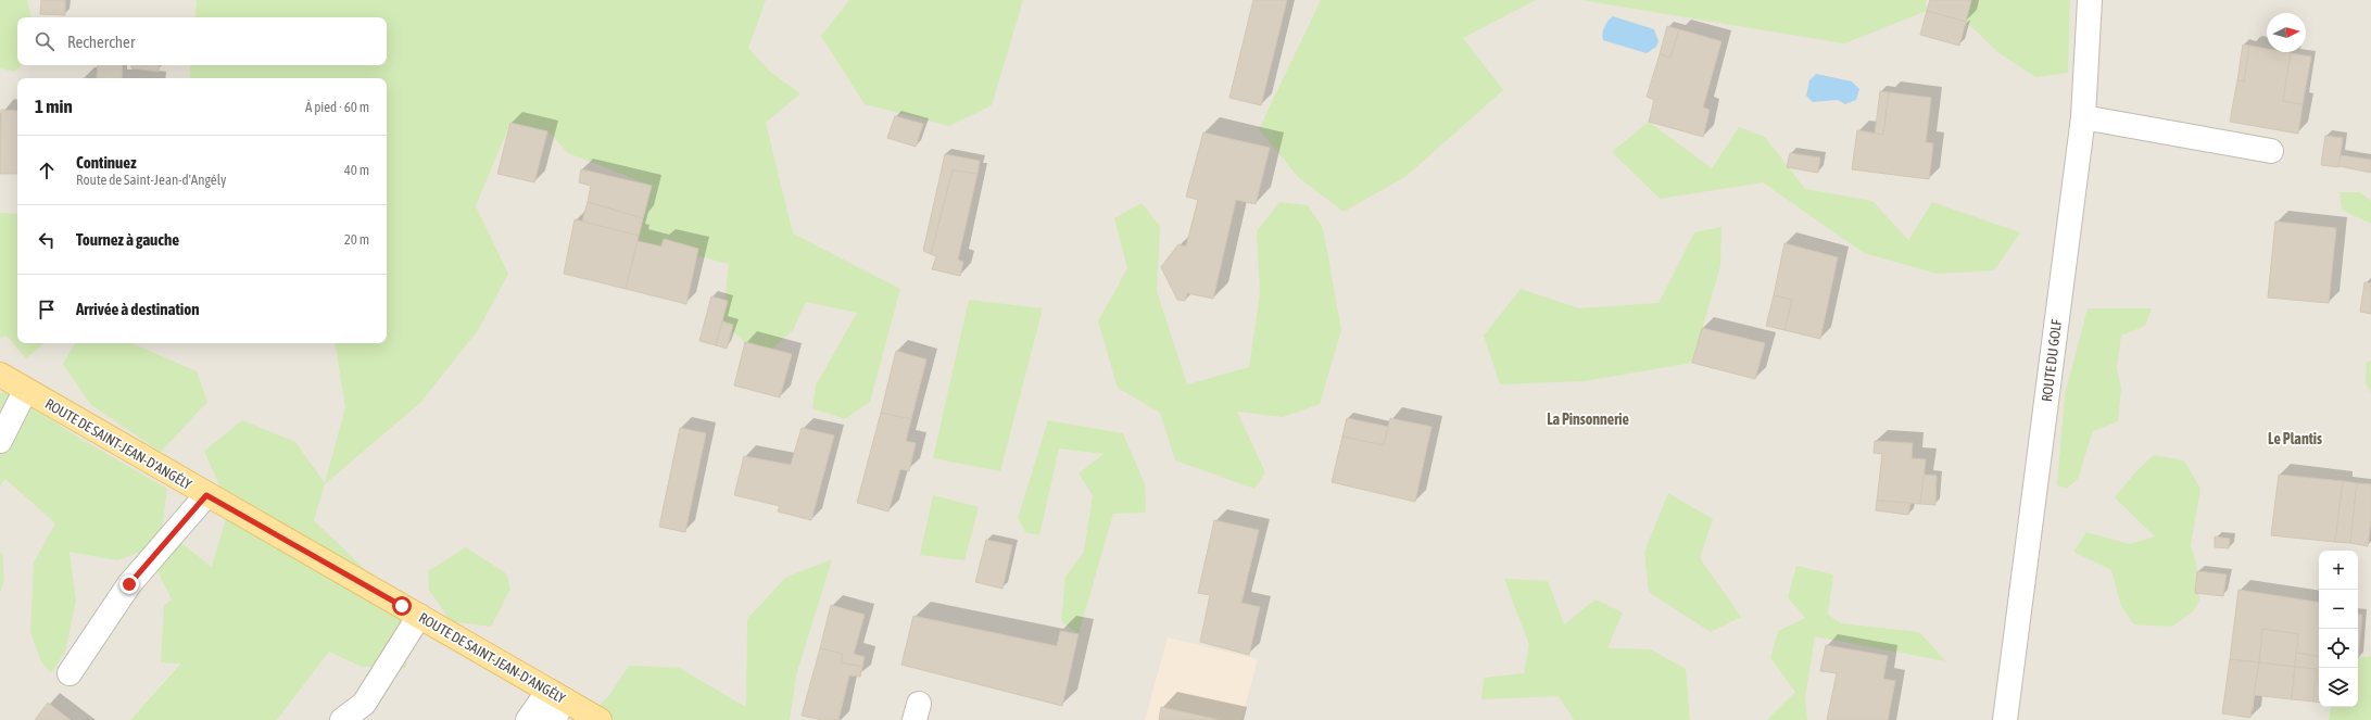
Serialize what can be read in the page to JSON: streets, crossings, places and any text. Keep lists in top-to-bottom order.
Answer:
{
  "streets": {
    "main road": ["ROUTE DE SAINT-JEAN-D'ANGÉLY"],
    "street": ["ROUTE DU GOLF"]
  },
  "districts": ["La Pinsonnerie", "Le Plantis"],
  "north": "right",
  "page": {
    "search": "Rechercher",
    "heading": ["1 min", "À pied · 60 m"],
    "list": [
      ["Continuez", "Route de Saint-Jean-d'Angély", "40 m"],
      ["Tournez à gauche", "20 m"],
      "Arrivée à destination"
    ],
    "map_buttons": ["+", "−"]
  }
}
